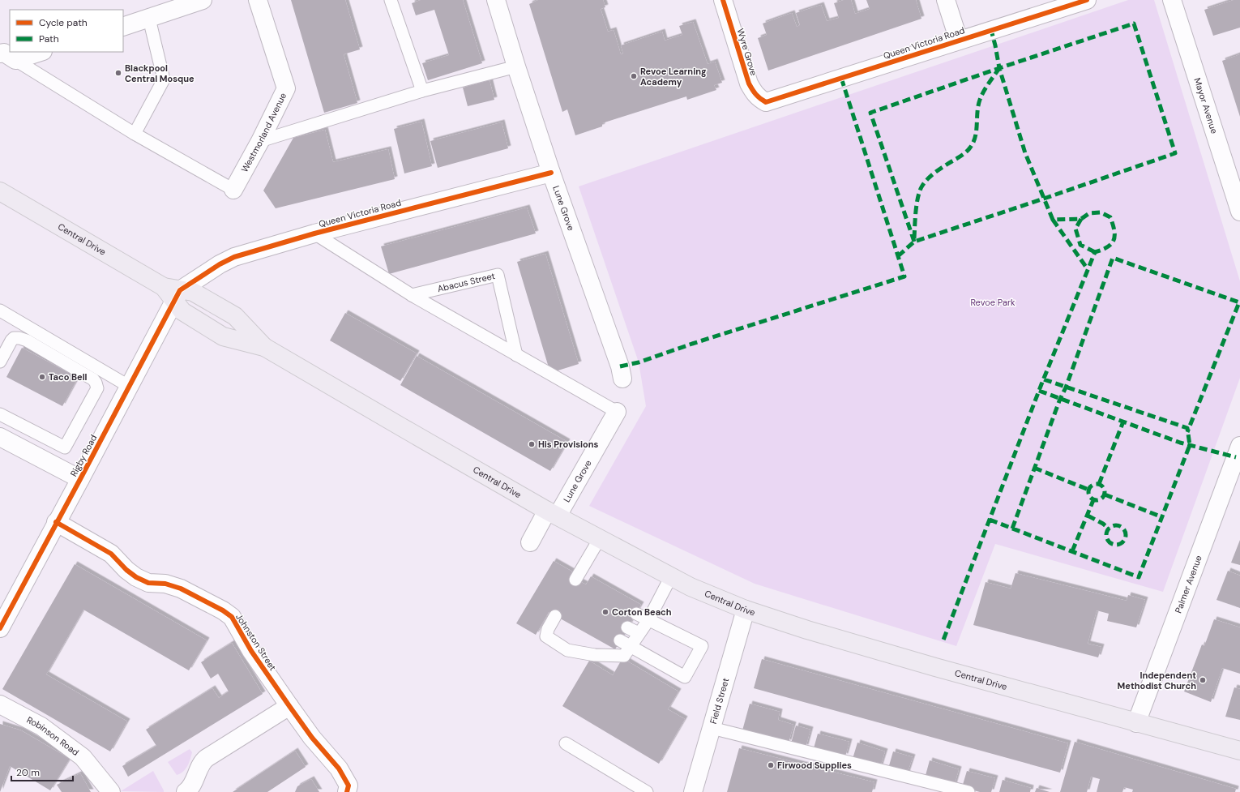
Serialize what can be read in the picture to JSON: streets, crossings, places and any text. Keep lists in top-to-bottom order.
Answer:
{
  "streets": {
    "main road": ["Central Drive"],
    "street": [
      "Queen Victoria Road",
      "Wyre Grove",
      "Mayor Avenue",
      "Westmorland Avenue",
      "Lune Grove",
      "Rigby Road",
      "Palmer Avenue",
      "Johnston Street",
      "Field Street",
      "Robinson Road"
    ],
    "lane": ["Abacus Street"]
  },
  "crossings": [
    ["Queen Victoria Road", "Wyre Grove"],
    ["Queen Victoria Road", "Lune Grove"],
    ["Queen Victoria Road", "Central Drive"],
    ["Queen Victoria Road", "Rigby Road"],
    ["Lune Grove", "Central Drive"],
    ["Central Drive", "Rigby Road"],
    ["Central Drive", "Palmer Avenue"],
    ["Central Drive", "Field Street"],
    ["Rigby Road", "Johnston Street"]
  ],
  "parks": ["Revoe Park"],
  "places": [
    "Blackpool Central Mosque",
    "Revoe Learning Academy",
    "Taco Bell",
    "His Provisions",
    "Corton Beach",
    "Independent Methodist Church",
    "Firwood Supplies"
  ],
  "legend": ["Cycle path", "Path"],
  "scale_bar": "20 m"
}
